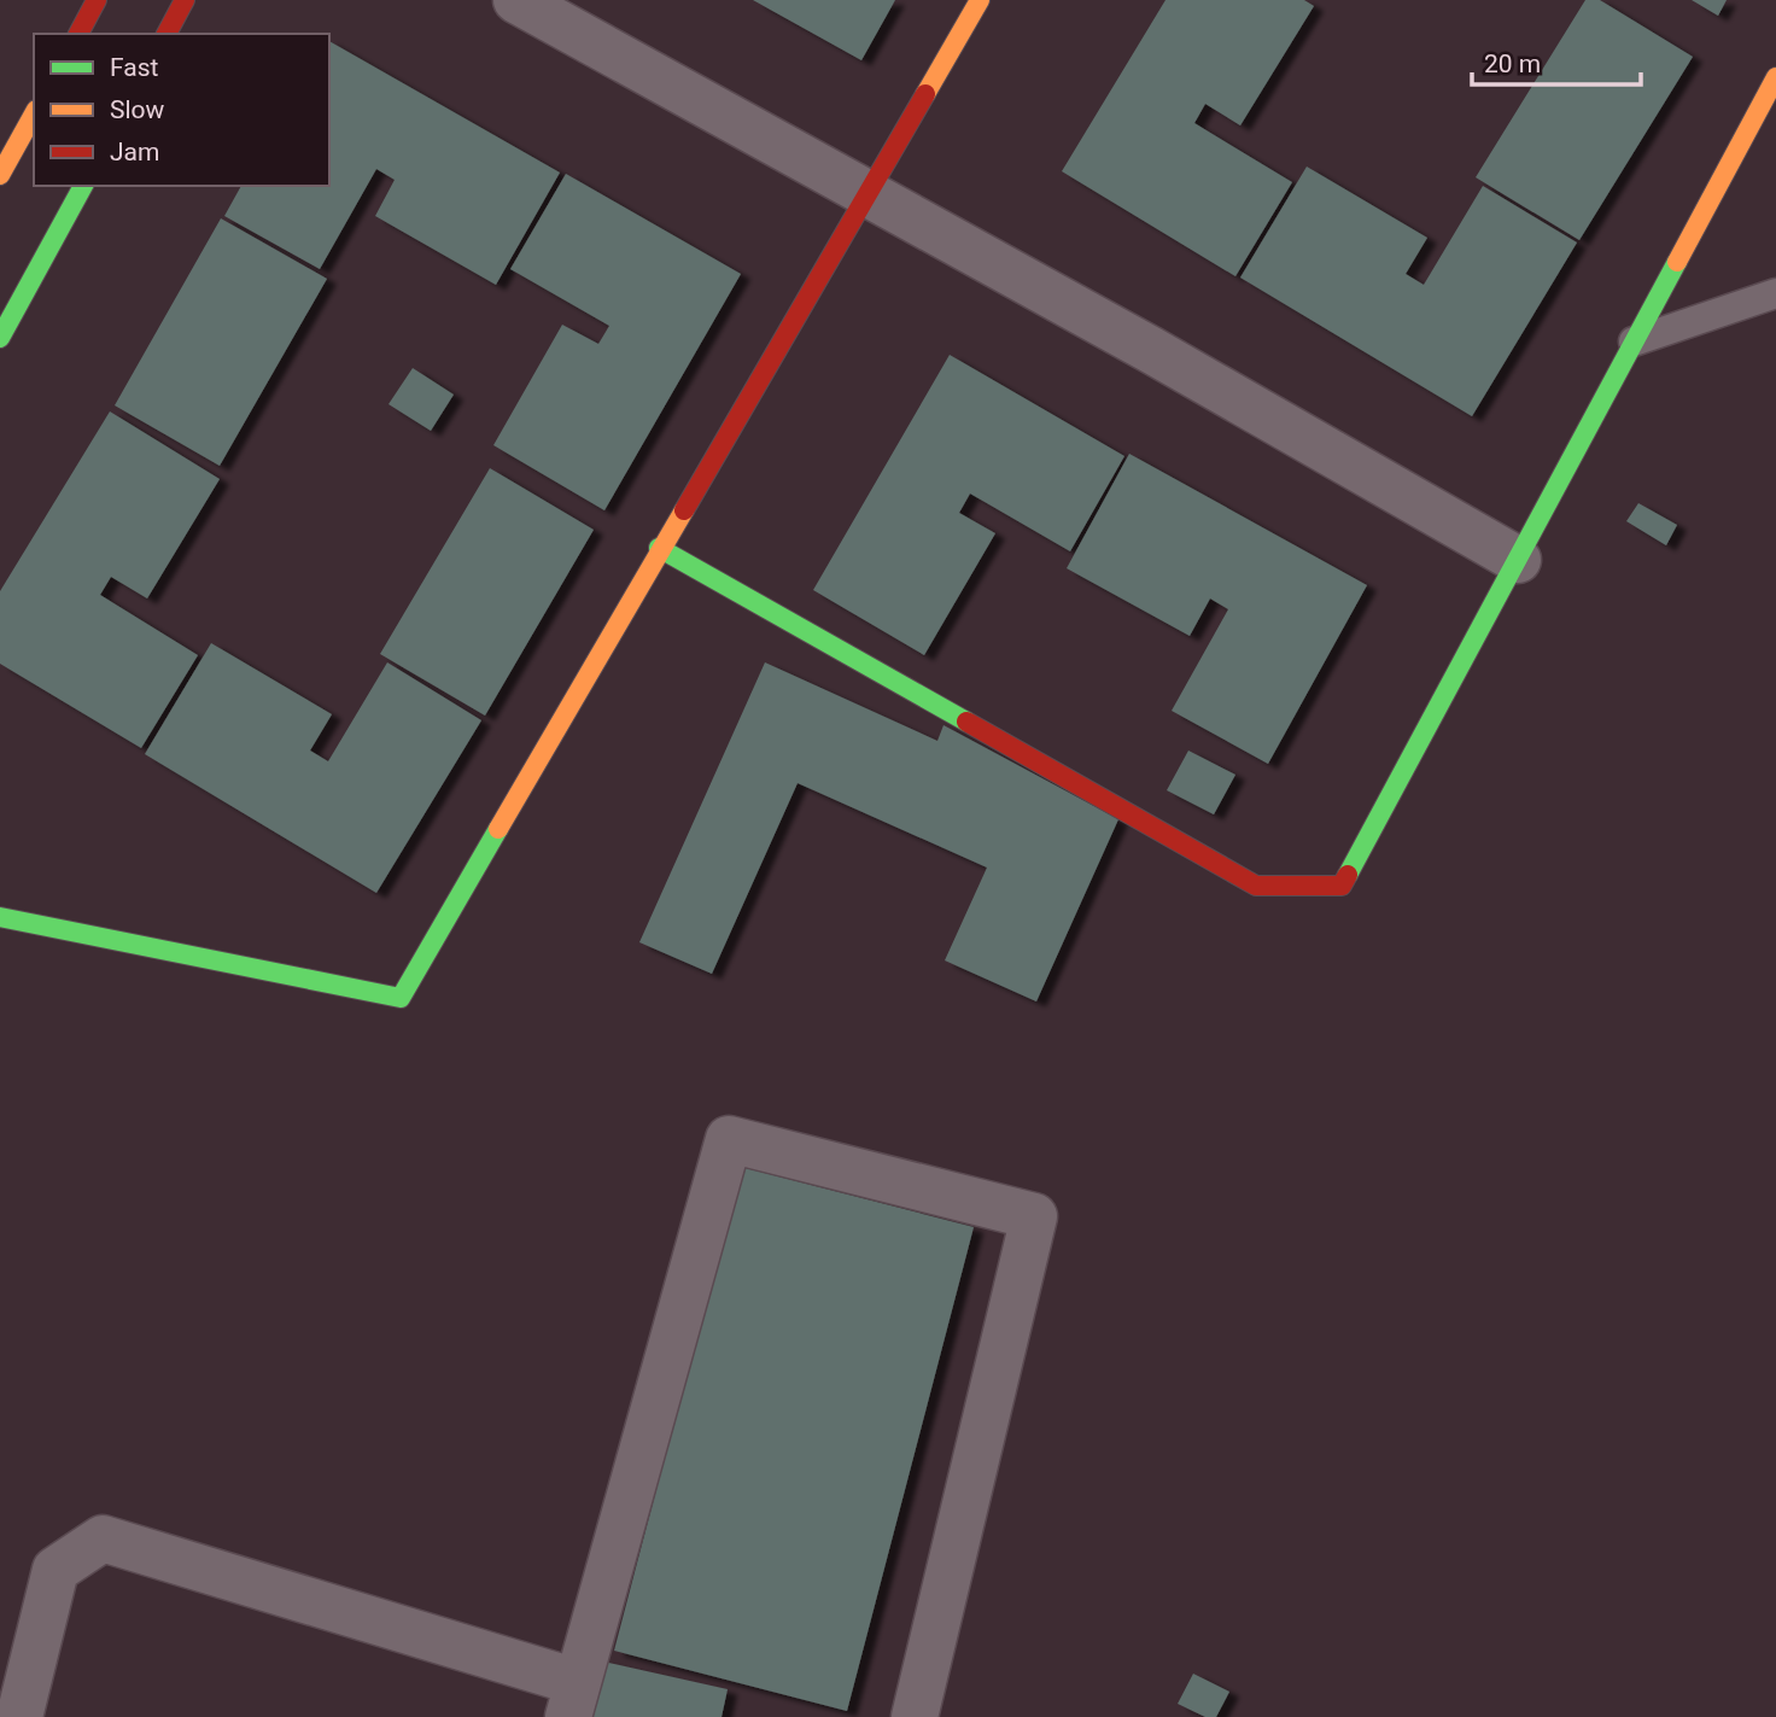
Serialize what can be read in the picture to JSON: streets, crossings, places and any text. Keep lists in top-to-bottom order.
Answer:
{
  "legend": ["Fast", "Slow", "Jam"],
  "scale_bar": "20 m"
}
